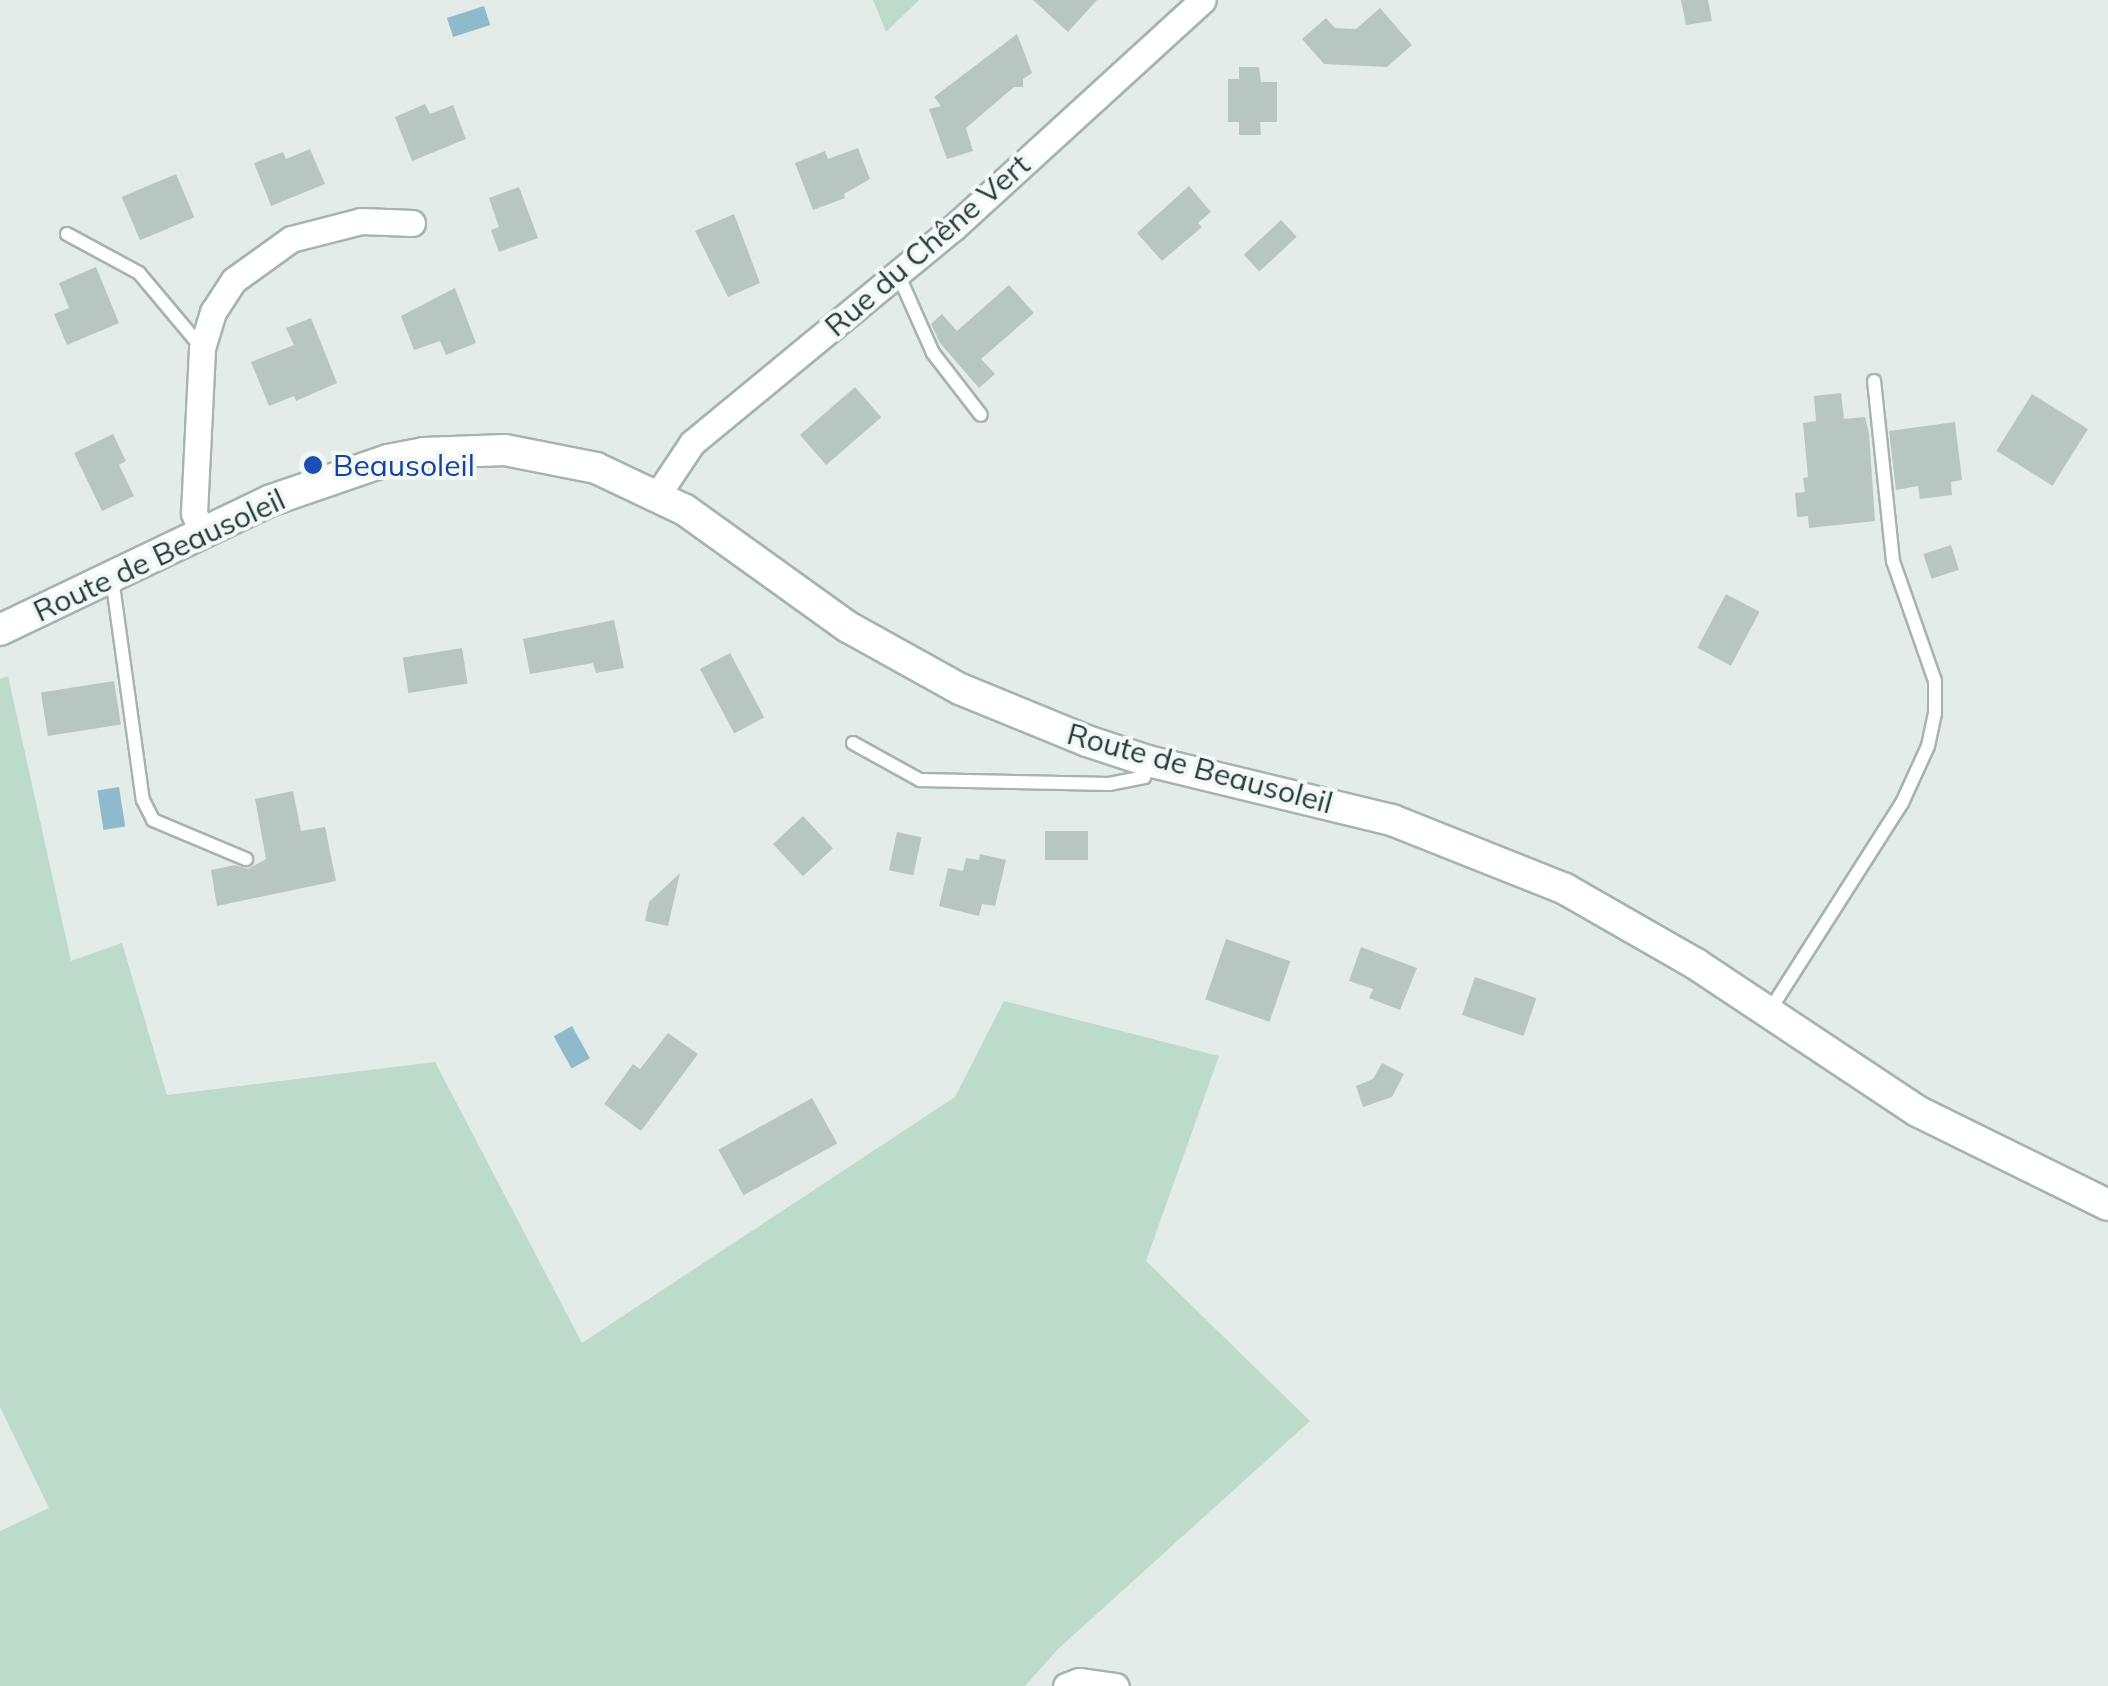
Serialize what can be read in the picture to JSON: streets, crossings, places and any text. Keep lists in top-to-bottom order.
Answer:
{
  "streets": {
    "main road": ["Route de Beausoleil"],
    "street": ["Rue du Chêne Vert"]
  },
  "crossings": [
    ["Rue du Chêne Vert", "Route de Beausoleil"]
  ],
  "places": ["Beausoleil"]
}
